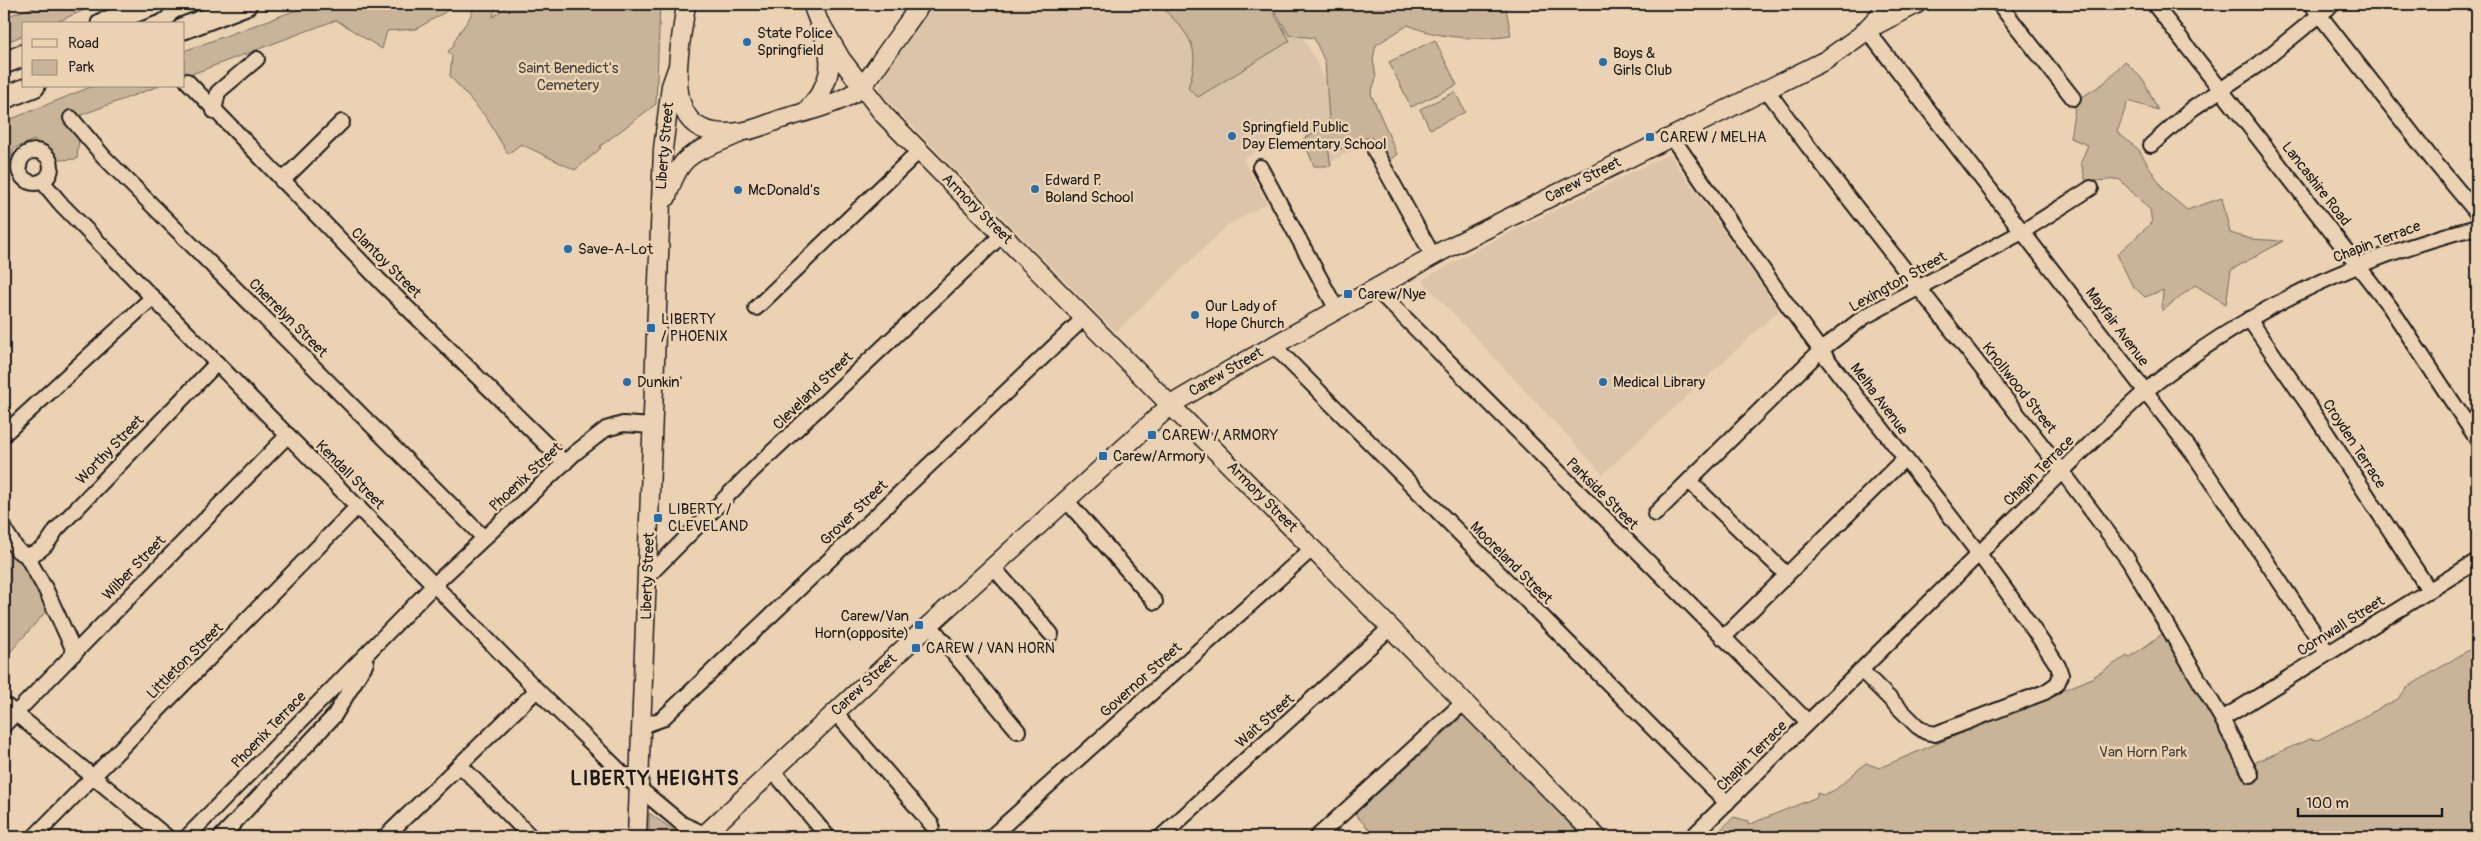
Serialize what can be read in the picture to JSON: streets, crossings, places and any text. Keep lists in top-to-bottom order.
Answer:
{
  "streets": {
    "main road": ["Liberty Street", "Carew Street", "Armory Street"],
    "street": [
      "Lancashire Road",
      "Chapin Terrace",
      "Clantoy Street",
      "Lexington Street",
      "Cherrelyn Street",
      "Mayfair Avenue",
      "Knollwood Street",
      "Cleveland Street",
      "Melha Avenue",
      "Croyden Terrace",
      "Worthy Street",
      "Kendall Street",
      "Phoenix Street",
      "Parkside Street",
      "Grover Street",
      "Mooreland Street",
      "Wilber Street",
      "Cornwall Street",
      "Littleton Street",
      "Governor Street",
      "Wait Street",
      "Phoenix Terrace"
    ]
  },
  "crossings": [
    ["Liberty Street", "Cleveland Street"],
    ["Liberty Street", "Kendall Street"],
    ["Liberty Street", "Phoenix Street"],
    ["Liberty Street", "Grover Street"],
    ["Carew Street", "Armory Street"],
    ["Carew Street", "Mayfair Avenue"],
    ["Carew Street", "Knollwood Street"],
    ["Carew Street", "Melha Avenue"],
    ["Carew Street", "Kendall Street"],
    ["Carew Street", "Parkside Street"],
    ["Carew Street", "Mooreland Street"],
    ["Lancashire Road", "Chapin Terrace"],
    ["Armory Street", "Cleveland Street"],
    ["Armory Street", "Grover Street"],
    ["Armory Street", "Governor Street"],
    ["Armory Street", "Wait Street"],
    ["Chapin Terrace", "Mayfair Avenue"],
    ["Chapin Terrace", "Knollwood Street"],
    ["Chapin Terrace", "Melha Avenue"],
    ["Chapin Terrace", "Croyden Terrace"],
    ["Chapin Terrace", "Parkside Street"],
    ["Chapin Terrace", "Mooreland Street"],
    ["Clantoy Street", "Phoenix Street"],
    ["Lexington Street", "Mayfair Avenue"],
    ["Lexington Street", "Knollwood Street"],
    ["Lexington Street", "Melha Avenue"],
    ["Cherrelyn Street", "Phoenix Street"],
    ["Mayfair Avenue", "Cornwall Street"],
    ["Knollwood Street", "Cornwall Street"],
    ["Croyden Terrace", "Cornwall Street"],
    ["Worthy Street", "Kendall Street"],
    ["Kendall Street", "Phoenix Street"],
    ["Kendall Street", "Wilber Street"],
    ["Kendall Street", "Littleton Street"],
    ["Kendall Street", "Phoenix Terrace"],
    ["Phoenix Street", "Phoenix Terrace"]
  ],
  "districts": ["LIBERTY HEIGHTS"],
  "parks": ["Saint Benedict's Cemetery", "Van Horn Park"],
  "places": {
    "other": [
      "State Police Springfield",
      "Boys & Girls Club",
      "Springfield Public Day Elementary School",
      "Edward P. Boland School",
      "McDonald's",
      "Save-A-Lot",
      "Our Lady of Hope Church",
      "Dunkin'",
      "Medical Library"
    ],
    "transit": [
      "CAREW / MELHA",
      "Carew/Nye",
      "LIBERTY / PHOENIX",
      "CAREW / ARMORY",
      "Carew/Armory",
      "LIBERTY / CLEVELAND",
      "Carew/Van Horn(opposite)",
      "CAREW / VAN HORN"
    ]
  },
  "legend": ["Road", "Park"],
  "scale_bar": "100 m"
}
